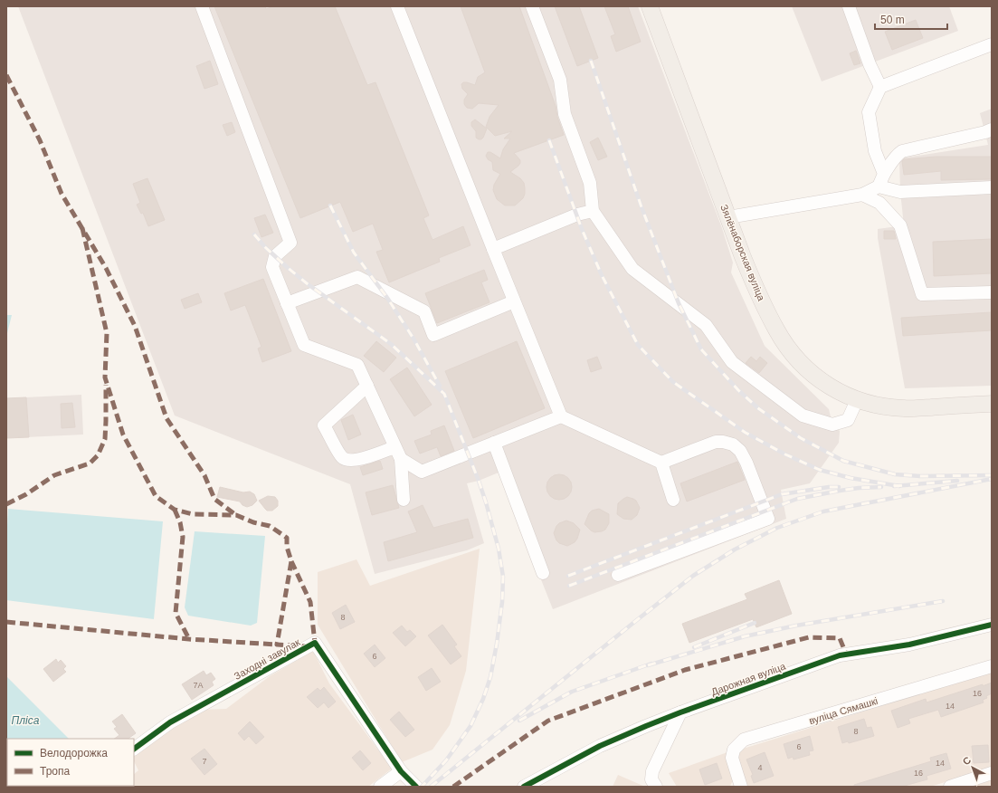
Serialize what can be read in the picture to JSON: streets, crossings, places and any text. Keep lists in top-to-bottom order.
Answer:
{
  "streets": {
    "main road": ["Зялёнаборская вуліца"],
    "street": ["Заходні завулак", "Дарожная вуліца", "вуліца Сямашкі"]
  },
  "water": ["Пліса"],
  "house_numbers": [
    "8",
    "6",
    "7А",
    "16",
    "14",
    "8",
    "6",
    "7",
    "14",
    "4",
    "16"
  ],
  "legend": ["Велодорожка", "Тропа"],
  "scale_bar": "50 m",
  "north": "top left"
}
